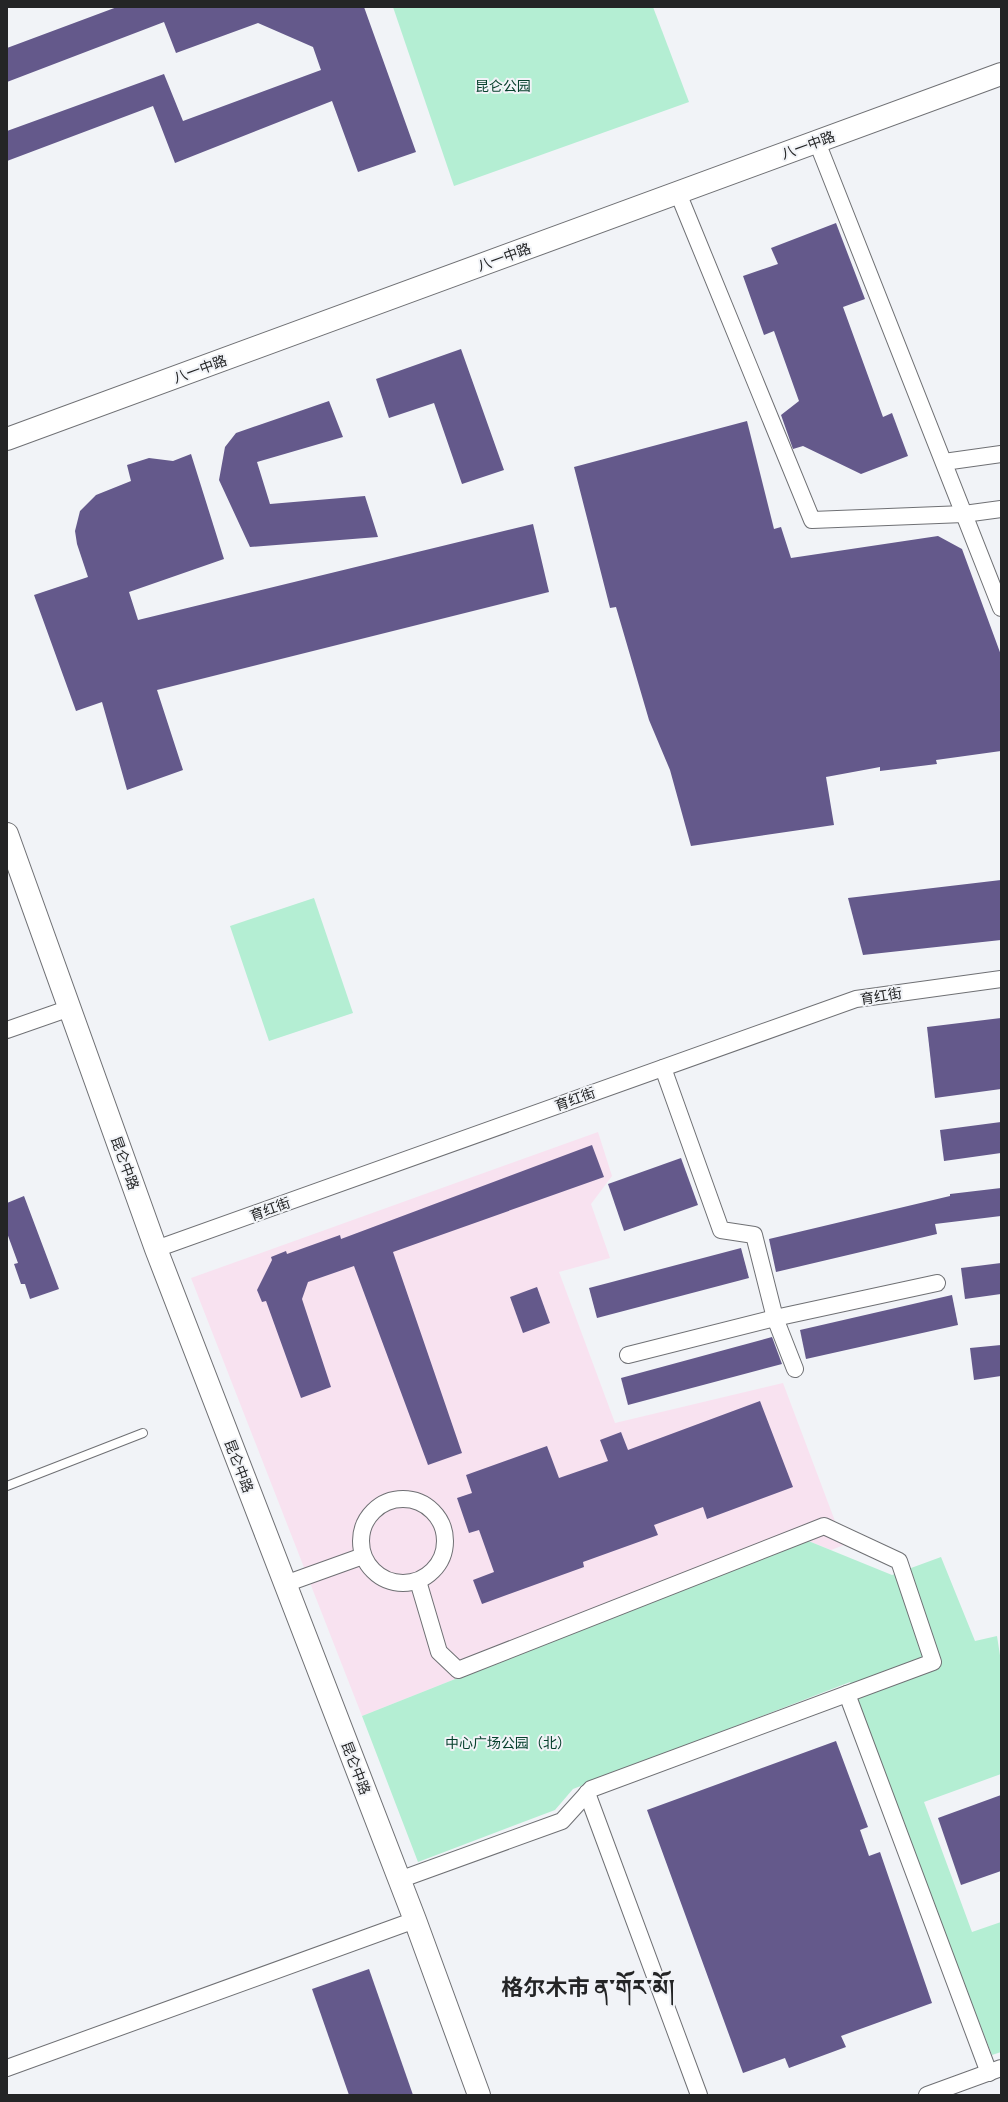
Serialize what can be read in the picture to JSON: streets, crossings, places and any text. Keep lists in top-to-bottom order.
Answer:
{
  "streets": {
    "main road": ["八一中路", "昆仑中路"],
    "street": ["育红街"]
  },
  "crossings": [
    ["育红街", "昆仑中路"]
  ],
  "districts": ["格尔木市 ན་གོར་མོ།"],
  "parks": ["昆仑公园", "中心广场公园（北）"]
}
